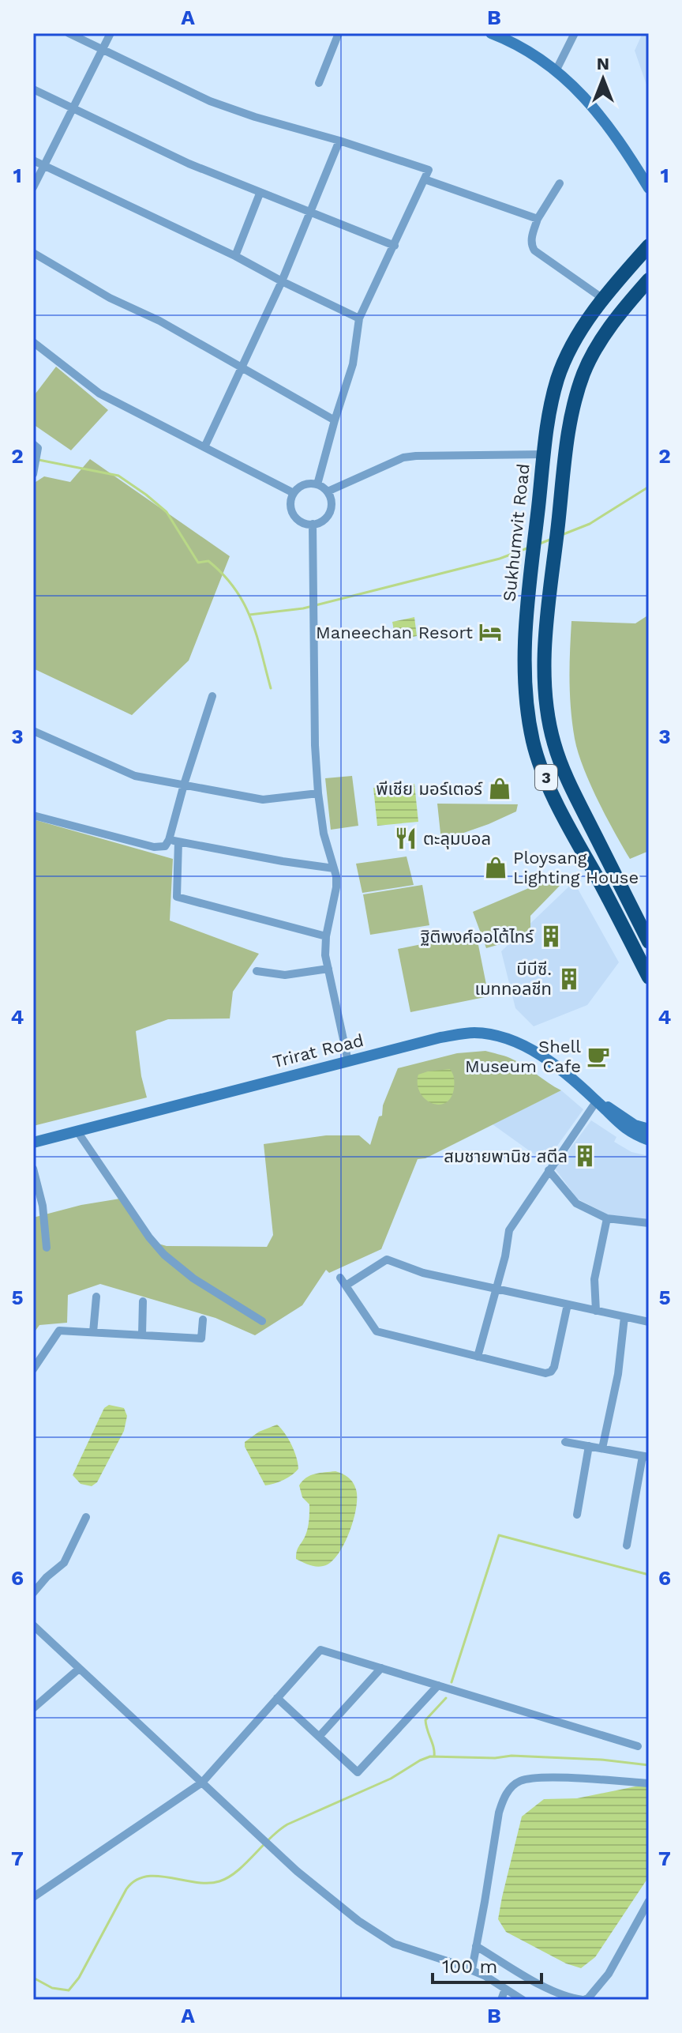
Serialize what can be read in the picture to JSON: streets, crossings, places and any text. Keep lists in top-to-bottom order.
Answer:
{
  "streets": {
    "highway": ["Sukhumvit Road", "3"],
    "main road": ["Trirat Road"]
  },
  "places": {
    "hotel": ["Maneechan Resort"],
    "shop": ["พีเชีย มอร์เตอร์", "Ploysang Lighting House"],
    "restaurant": ["ตะลุมบอล"],
    "building": ["ฐิติพงศ์ออโต้ไทร์", "บีบีซี. เมททอลชีท", "สมชายพานิช สตีล"],
    "cafe": ["Shell Museum Cafe"]
  },
  "scale_bar": "100 m",
  "north": "top",
  "grid": {
    "columns": ["A", "B"],
    "rows": [
      "1",
      "2",
      "3",
      "4",
      "5",
      "6",
      "7"
    ]
  }
}
